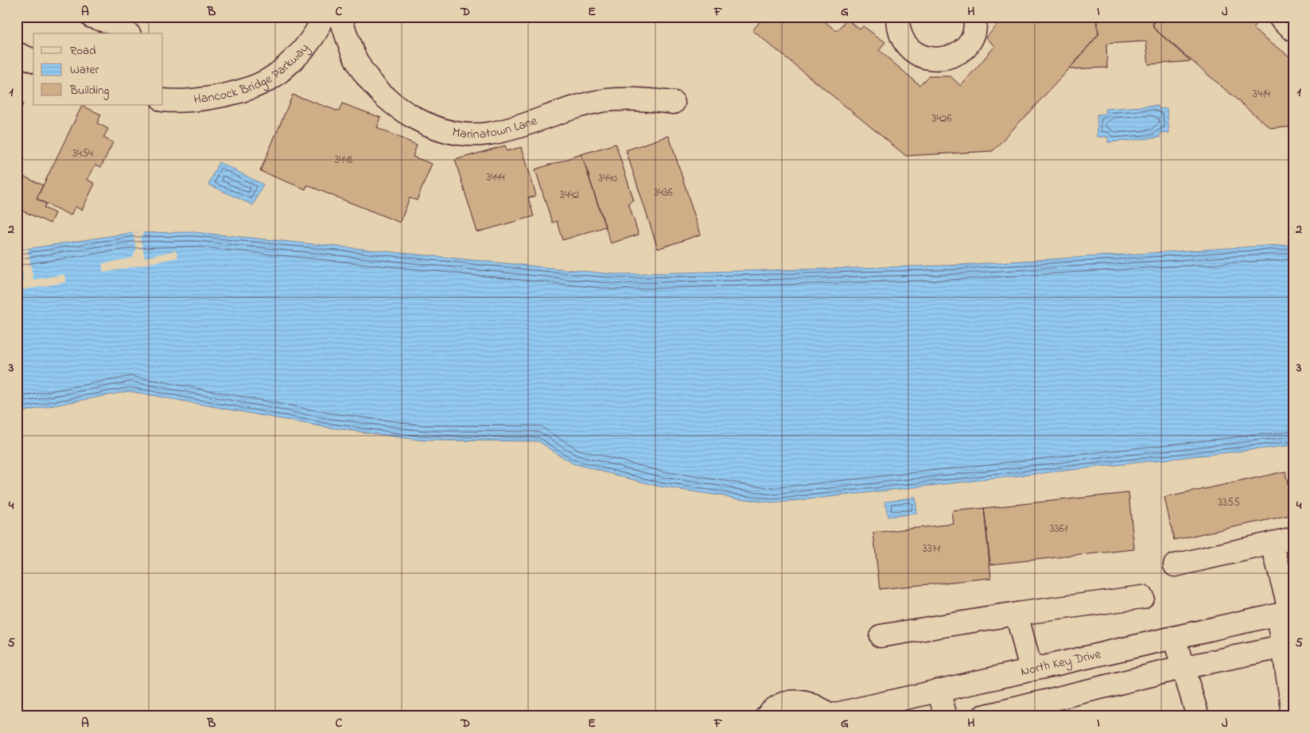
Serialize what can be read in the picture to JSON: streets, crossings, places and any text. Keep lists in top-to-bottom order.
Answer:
{
  "streets": {
    "street": ["Hancock Bridge Parkway", "Marinatown Lane", "North Key Drive"]
  },
  "house_numbers": [
    "3414",
    "3426",
    "3454",
    "3448",
    "3444",
    "3440",
    "3436",
    "3442",
    "3355",
    "3361",
    "3371"
  ],
  "legend": ["Road", "Water", "Building"],
  "grid": {
    "columns": [
      "A",
      "B",
      "C",
      "D",
      "E",
      "F",
      "G",
      "H",
      "I",
      "J"
    ],
    "rows": [
      "1",
      "2",
      "3",
      "4",
      "5"
    ]
  }
}
